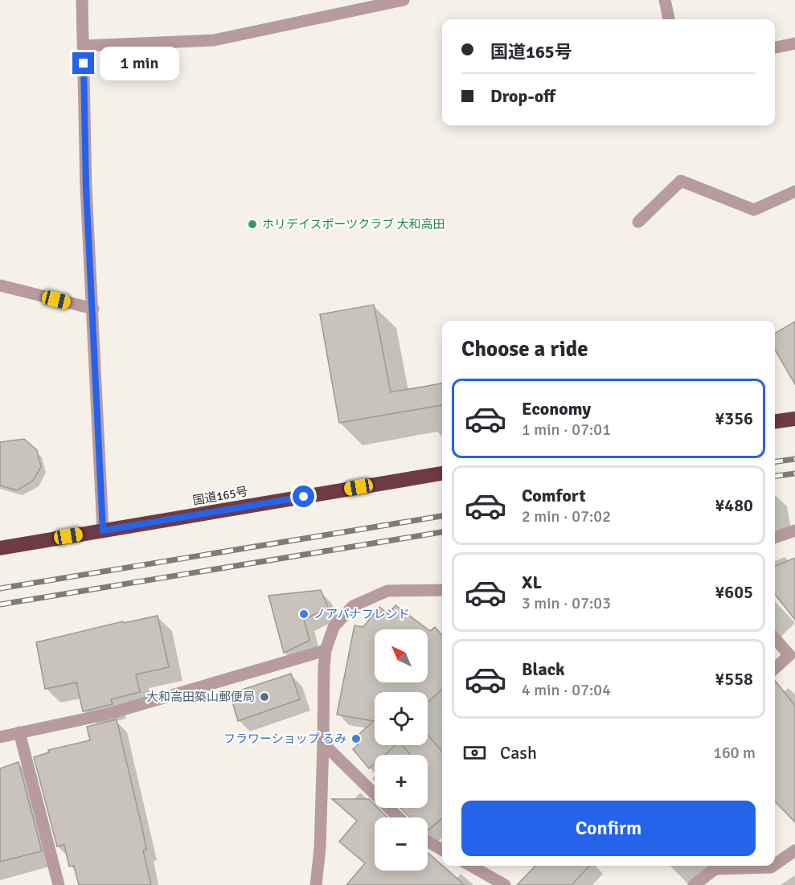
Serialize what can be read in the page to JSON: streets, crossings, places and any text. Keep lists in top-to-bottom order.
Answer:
{
  "streets": {
    "highway": ["国道165号"]
  },
  "places": [
    "ホリデイスポーツクラブ 大和高田",
    "ノアパナフレンド",
    "大和高田築山郵便局",
    "フラワーショップ るみ"
  ],
  "north": "top left",
  "page": {
    "banner": ["国道165号", "Drop-off"],
    "bubble": "1 min",
    "heading": "Choose a ride",
    "list": [
      {
        "name": "Economy",
        "note": "1 min · 07:01",
        "value": "¥356"
      },
      {
        "name": "Comfort",
        "note": "2 min · 07:02",
        "value": "¥480"
      },
      {
        "name": "XL",
        "note": "3 min · 07:03",
        "value": "¥605"
      },
      {
        "name": "Black",
        "note": "4 min · 07:04",
        "value": "¥558"
      }
    ],
    "map_buttons": ["+", "−"],
    "pay": ["Cash", "160 m"],
    "buttons": "Confirm"
  }
}
